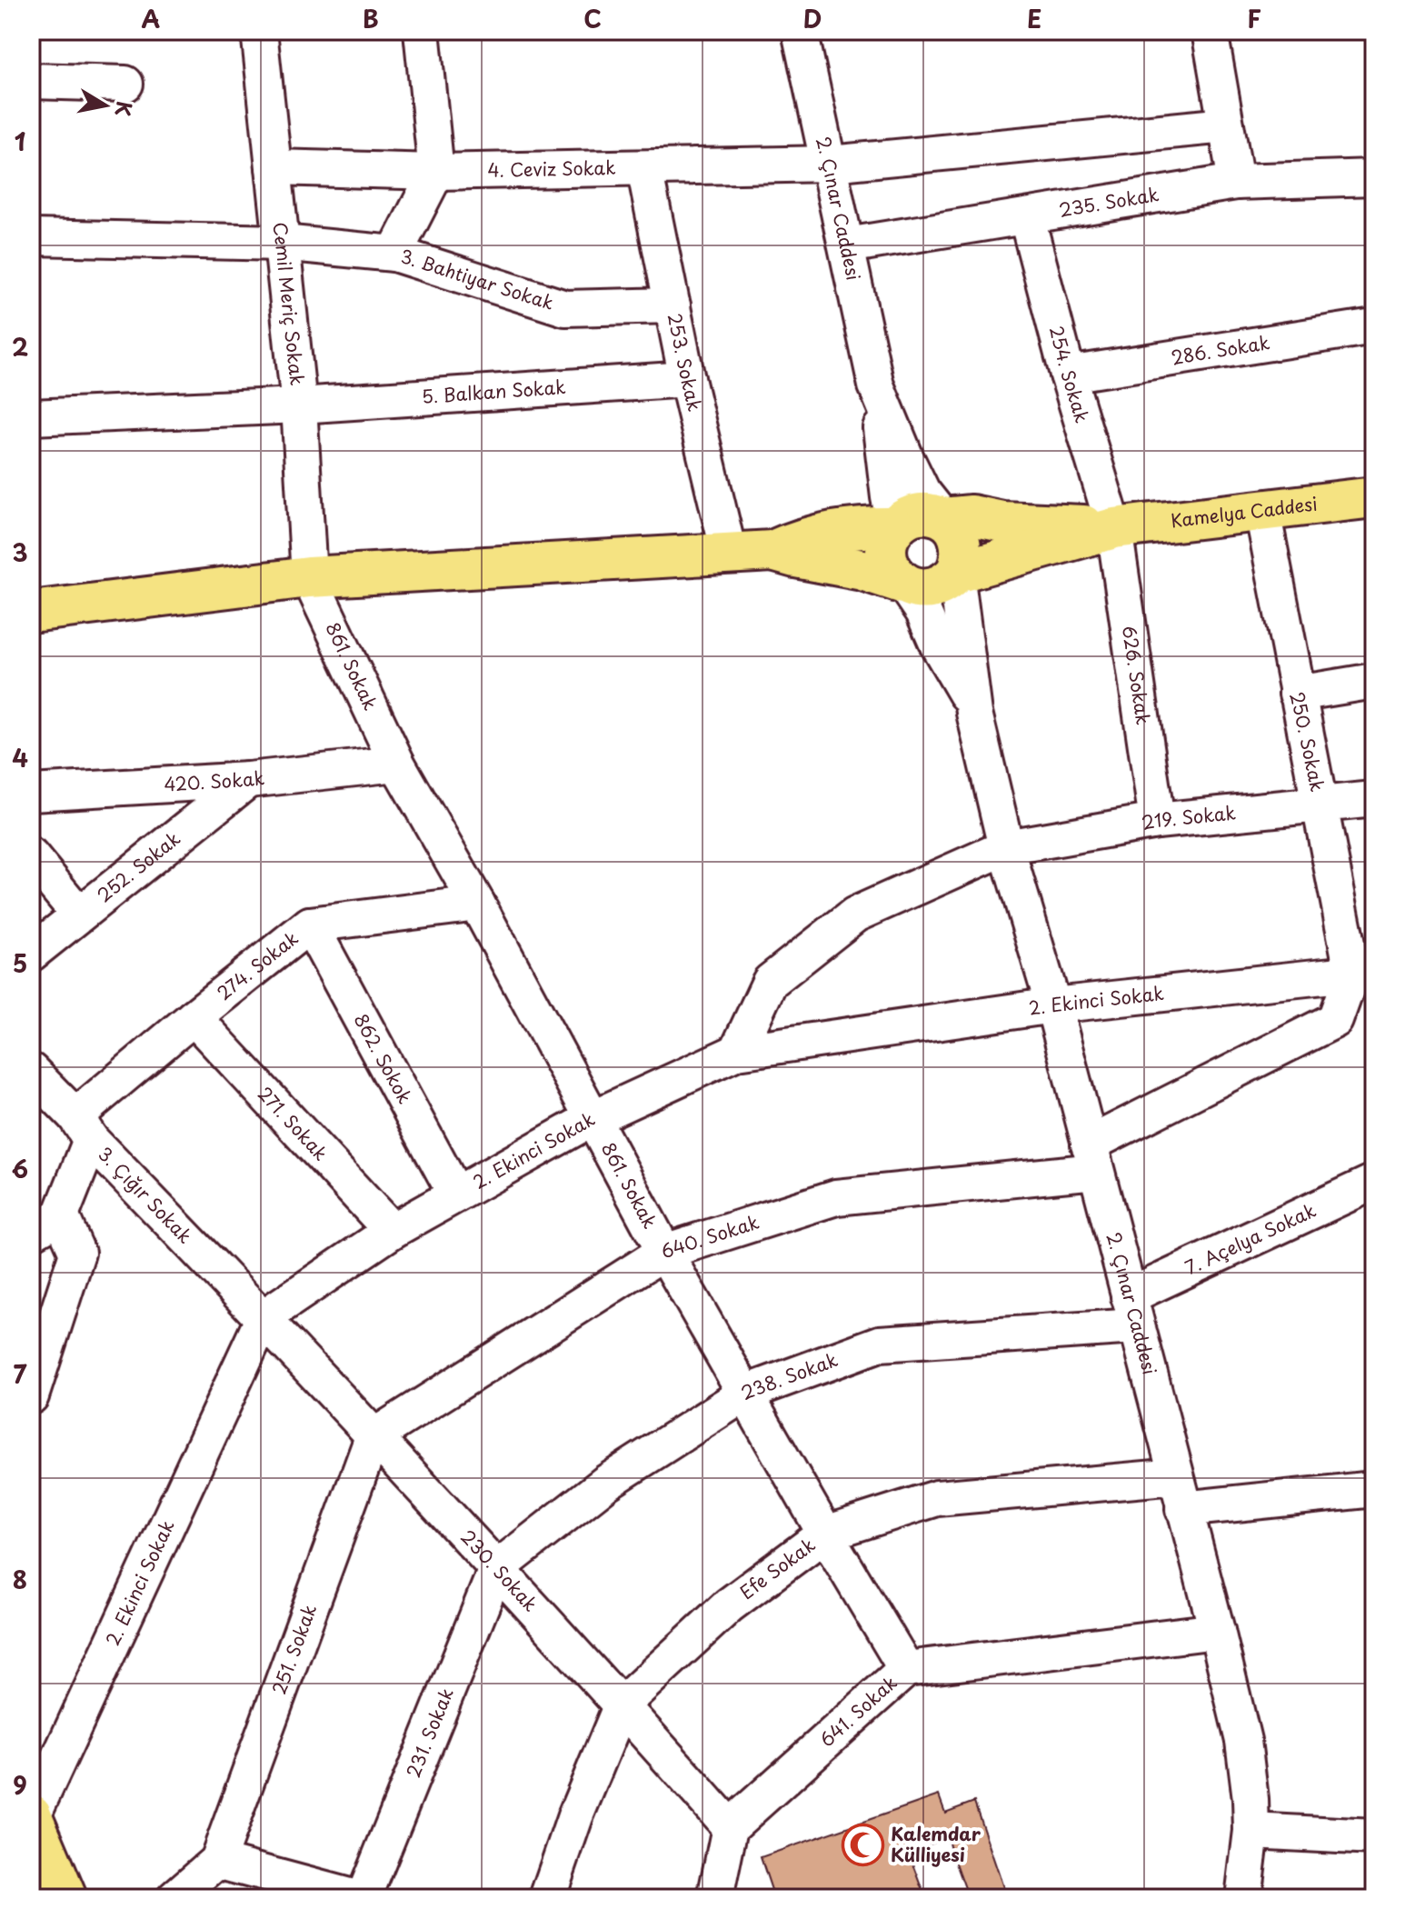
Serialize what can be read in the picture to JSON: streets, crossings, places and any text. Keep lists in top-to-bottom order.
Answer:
{
  "streets": {
    "main road": ["Kamelya Caddesi"],
    "street": [
      "4. Ceviz Sokak",
      "235. Sokak",
      "2. Çınar Caddesi",
      "3. Bahtiyar Sokak",
      "Cemil Meriç Sokak",
      "286. Sokak",
      "253. Sokak",
      "254. Sokak",
      "5. Balkan Sokak",
      "861. Sokak",
      "626. Sokak",
      "250. Sokak",
      "420. Sokak",
      "219. Sokak",
      "252. Sokak",
      "274. Sokak",
      "2. Ekinci Sokak",
      "862. Sokok",
      "271. Sokak",
      "3. Çığır Sokak",
      "640. Sokak",
      "7. Açelya Sokak",
      "238. Sokak",
      "Efe Sokak",
      "230. Sokak",
      "251. Sokak",
      "641. Sokak",
      "231. Sokak"
    ]
  },
  "crossings": [
    ["4. Ceviz Sokak", "2. Çınar Caddesi"],
    ["4. Ceviz Sokak", "Cemil Meriç Sokak"],
    ["4. Ceviz Sokak", "253. Sokak"],
    ["235. Sokak", "2. Çınar Caddesi"],
    ["235. Sokak", "254. Sokak"],
    ["2. Çınar Caddesi", "219. Sokak"],
    ["2. Çınar Caddesi", "2. Ekinci Sokak"],
    ["2. Çınar Caddesi", "640. Sokak"],
    ["2. Çınar Caddesi", "7. Açelya Sokak"],
    ["2. Çınar Caddesi", "238. Sokak"],
    ["2. Çınar Caddesi", "Efe Sokak"],
    ["2. Çınar Caddesi", "641. Sokak"],
    ["3. Bahtiyar Sokak", "Cemil Meriç Sokak"],
    ["3. Bahtiyar Sokak", "253. Sokak"],
    ["Cemil Meriç Sokak", "5. Balkan Sokak"],
    ["Cemil Meriç Sokak", "861. Sokak"],
    ["286. Sokak", "254. Sokak"],
    ["253. Sokak", "5. Balkan Sokak"],
    ["254. Sokak", "Kamelya Caddesi"],
    ["254. Sokak", "626. Sokak"],
    ["Kamelya Caddesi", "626. Sokak"],
    ["Kamelya Caddesi", "250. Sokak"],
    ["861. Sokak", "420. Sokak"],
    ["861. Sokak", "274. Sokak"],
    ["861. Sokak", "2. Ekinci Sokak"],
    ["861. Sokak", "640. Sokak"],
    ["861. Sokak", "238. Sokak"],
    ["861. Sokak", "Efe Sokak"],
    ["861. Sokak", "641. Sokak"],
    ["626. Sokak", "219. Sokak"],
    ["250. Sokak", "219. Sokak"],
    ["250. Sokak", "2. Ekinci Sokak"],
    ["420. Sokak", "252. Sokak"],
    ["219. Sokak", "2. Ekinci Sokak"],
    ["274. Sokak", "862. Sokok"],
    ["274. Sokak", "271. Sokak"],
    ["274. Sokak", "3. Çığır Sokak"],
    ["2. Ekinci Sokak", "862. Sokok"],
    ["2. Ekinci Sokak", "271. Sokak"],
    ["2. Ekinci Sokak", "3. Çığır Sokak"],
    ["2. Ekinci Sokak", "230. Sokak"],
    ["3. Çığır Sokak", "230. Sokak"],
    ["640. Sokak", "230. Sokak"],
    ["640. Sokak", "251. Sokak"],
    ["7. Açelya Sokak", "238. Sokak"],
    ["238. Sokak", "230. Sokak"],
    ["238. Sokak", "231. Sokak"],
    ["Efe Sokak", "230. Sokak"],
    ["230. Sokak", "251. Sokak"],
    ["230. Sokak", "641. Sokak"],
    ["230. Sokak", "231. Sokak"]
  ],
  "places": {
    "mosque": ["Kalemdar Külliyesi"]
  },
  "north": "right",
  "grid": {
    "columns": [
      "A",
      "B",
      "C",
      "D",
      "E",
      "F"
    ],
    "rows": [
      "1",
      "2",
      "3",
      "4",
      "5",
      "6",
      "7",
      "8",
      "9"
    ]
  }
}
